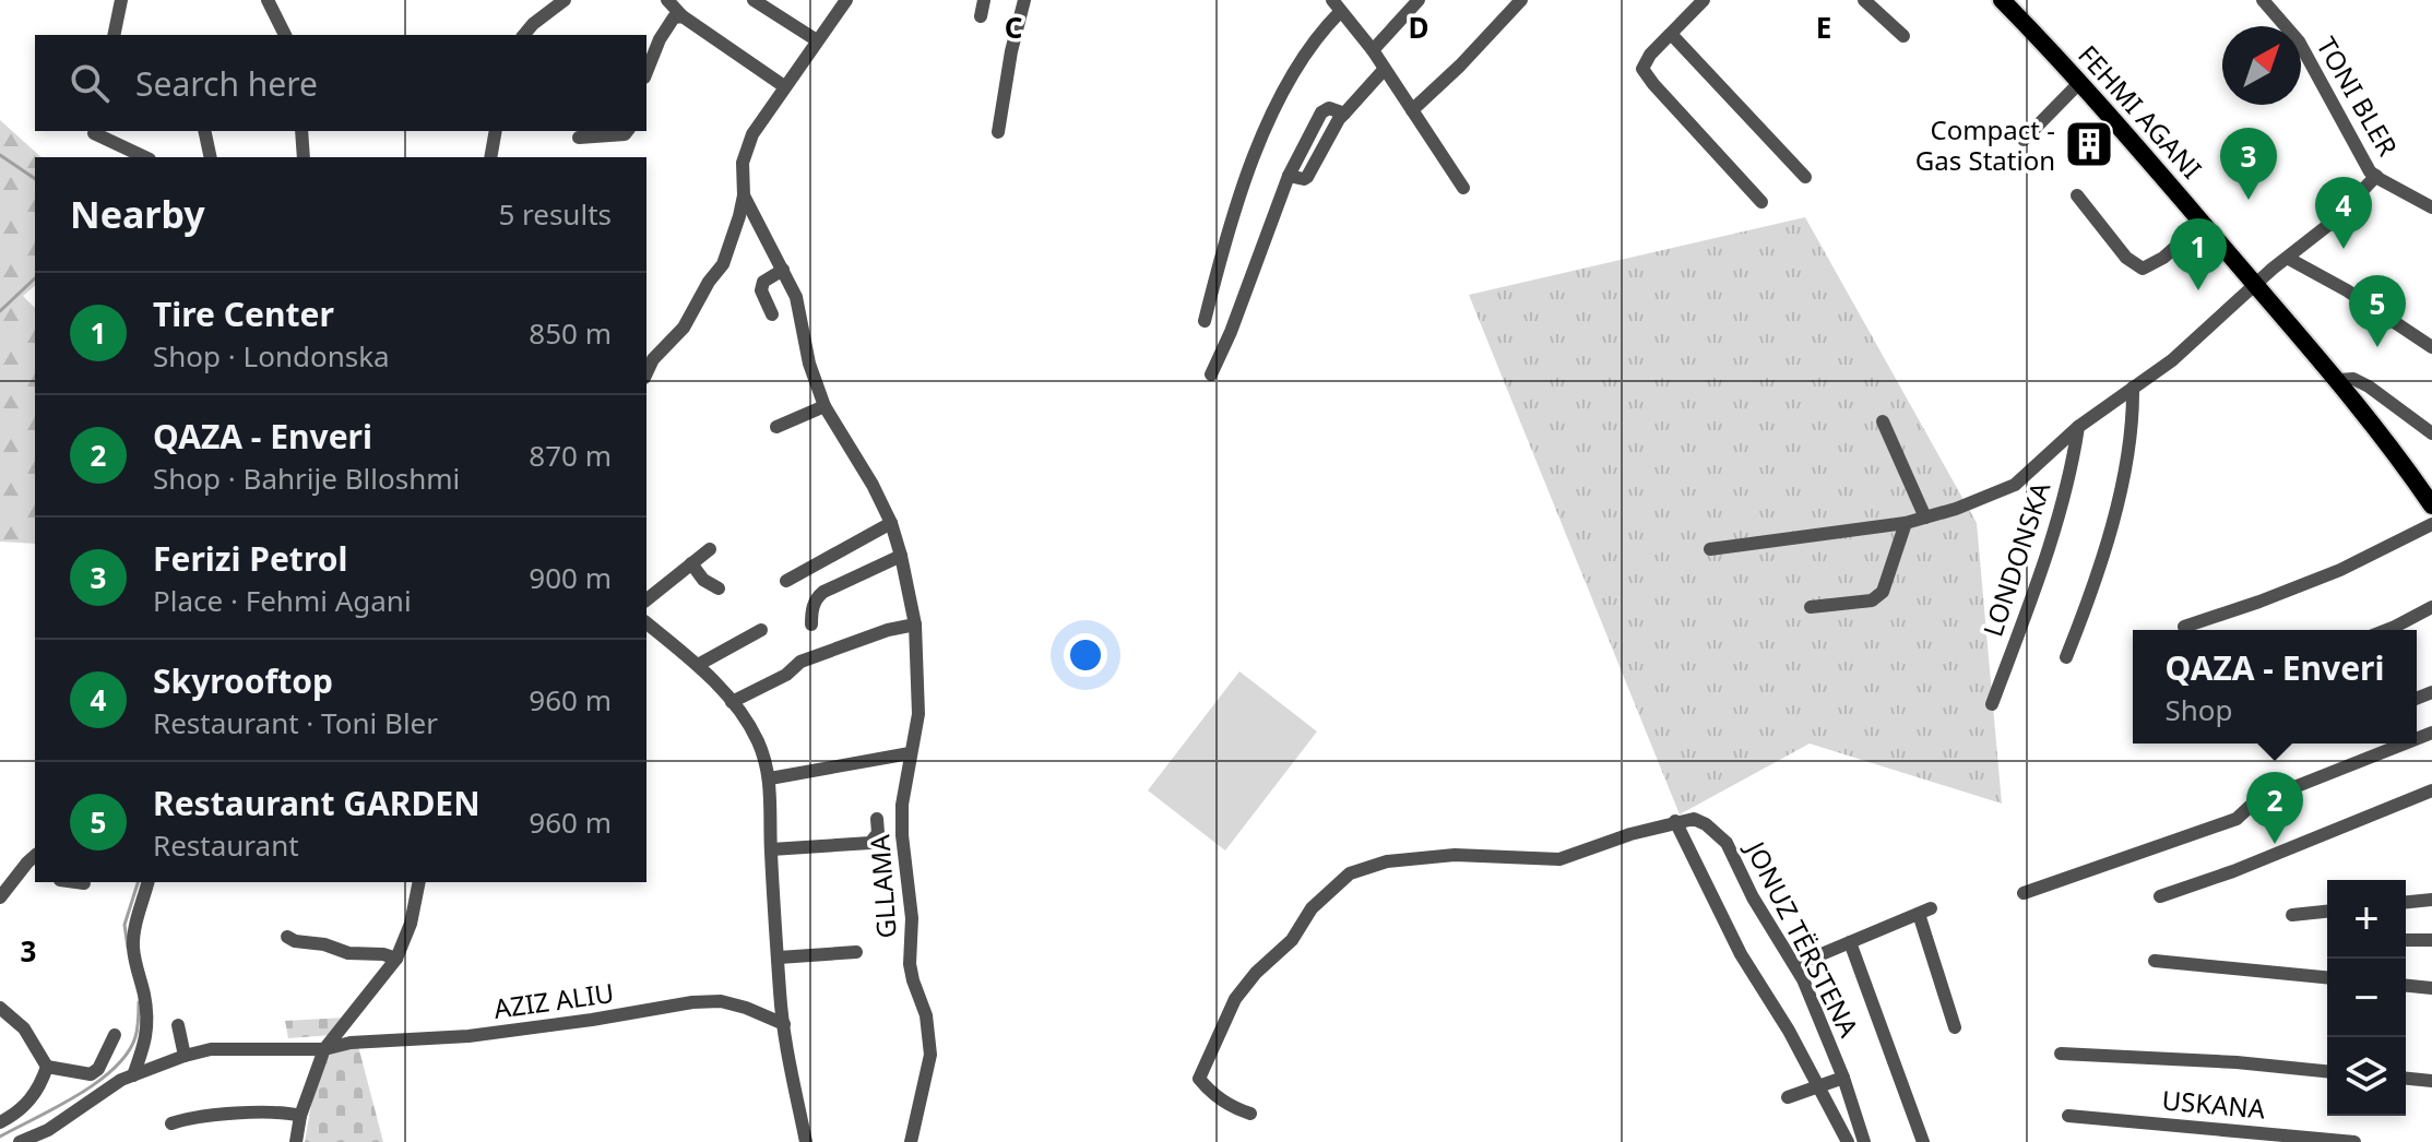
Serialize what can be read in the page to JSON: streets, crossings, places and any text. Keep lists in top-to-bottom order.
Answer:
{
  "streets": {
    "main road": ["FEHMI AGANI"],
    "street": [
      "TONI BLER",
      "LONDONSKA",
      "GLLAMA",
      "JONUZ TËRSTENA",
      "AZIZ ALIU",
      "USKANA"
    ]
  },
  "crossings": [
    ["TONI BLER", "FEHMI AGANI"],
    ["TONI BLER", "LONDONSKA"],
    ["FEHMI AGANI", "LONDONSKA"]
  ],
  "places": {
    "building": ["Compact - Gas Station"]
  },
  "north": "top right",
  "page": {
    "search": "Search here",
    "pins": [
      "3",
      "4",
      "1",
      "5",
      "2"
    ],
    "heading": ["Nearby", "5 results"],
    "list": [
      {
        "mark": "1",
        "name": "Tire Center",
        "note": "Shop · Londonska",
        "value": "850 m"
      },
      {
        "mark": "2",
        "name": "QAZA - Enveri",
        "note": "Shop · Bahrije Blloshmi",
        "value": "870 m"
      },
      {
        "mark": "3",
        "name": "Ferizi Petrol",
        "note": "Place · Fehmi Agani",
        "value": "900 m"
      },
      {
        "mark": "4",
        "name": "Skyrooftop",
        "note": "Restaurant · Toni Bler",
        "value": "960 m"
      },
      {
        "mark": "5",
        "name": "Restaurant GARDEN",
        "note": "Restaurant",
        "value": "960 m"
      }
    ],
    "popup": ["QAZA - Enveri", "Shop"],
    "map_buttons": ["+", "−"]
  },
  "grid": {
    "columns": ["C", "D", "E"],
    "rows": ["3"]
  }
}
